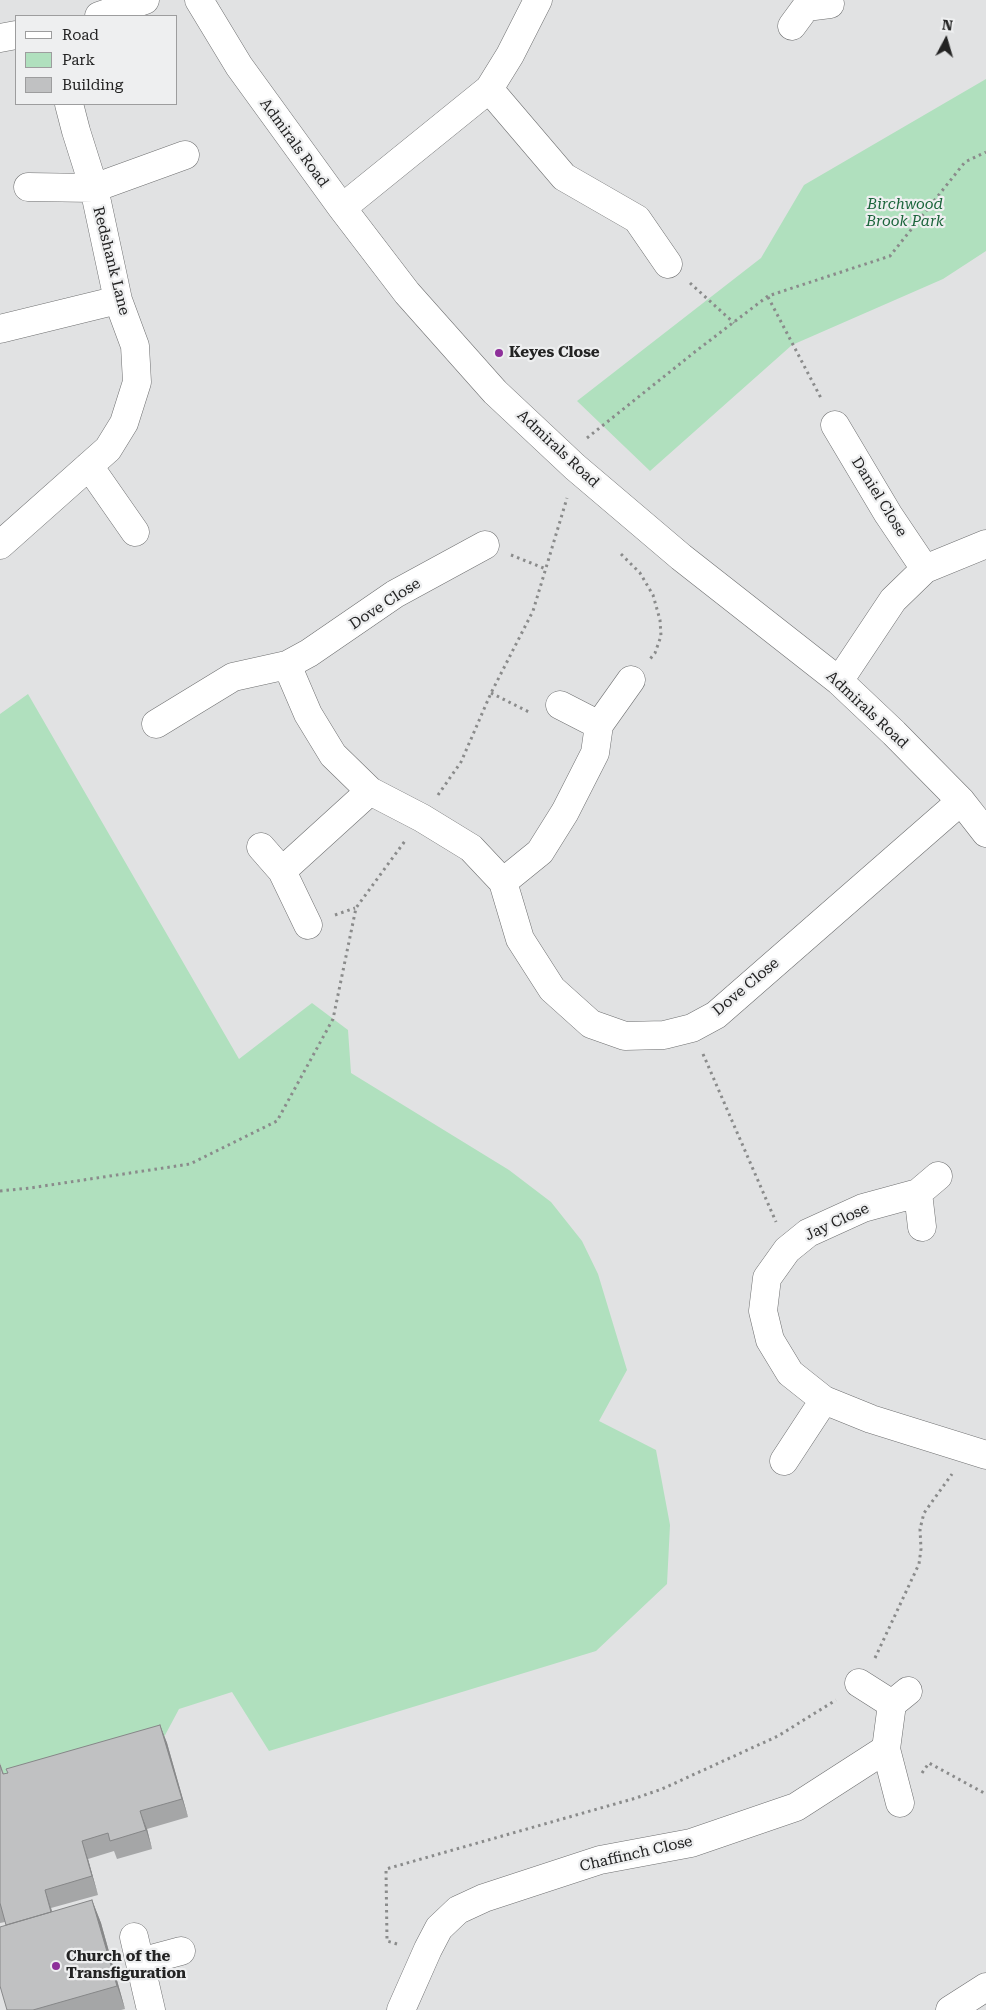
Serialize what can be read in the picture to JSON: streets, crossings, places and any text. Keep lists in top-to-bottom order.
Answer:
{
  "streets": {
    "street": [
      "Admirals Road",
      "Redshank Lane",
      "Daniel Close",
      "Dove Close",
      "Jay Close",
      "Chaffinch Close"
    ]
  },
  "crossings": [
    ["Admirals Road", "Dove Close"]
  ],
  "parks": ["Birchwood Brook Park"],
  "places": ["Keyes Close", "Church of the Transfiguration"],
  "legend": ["Road", "Park", "Building"],
  "north": "top"
}
